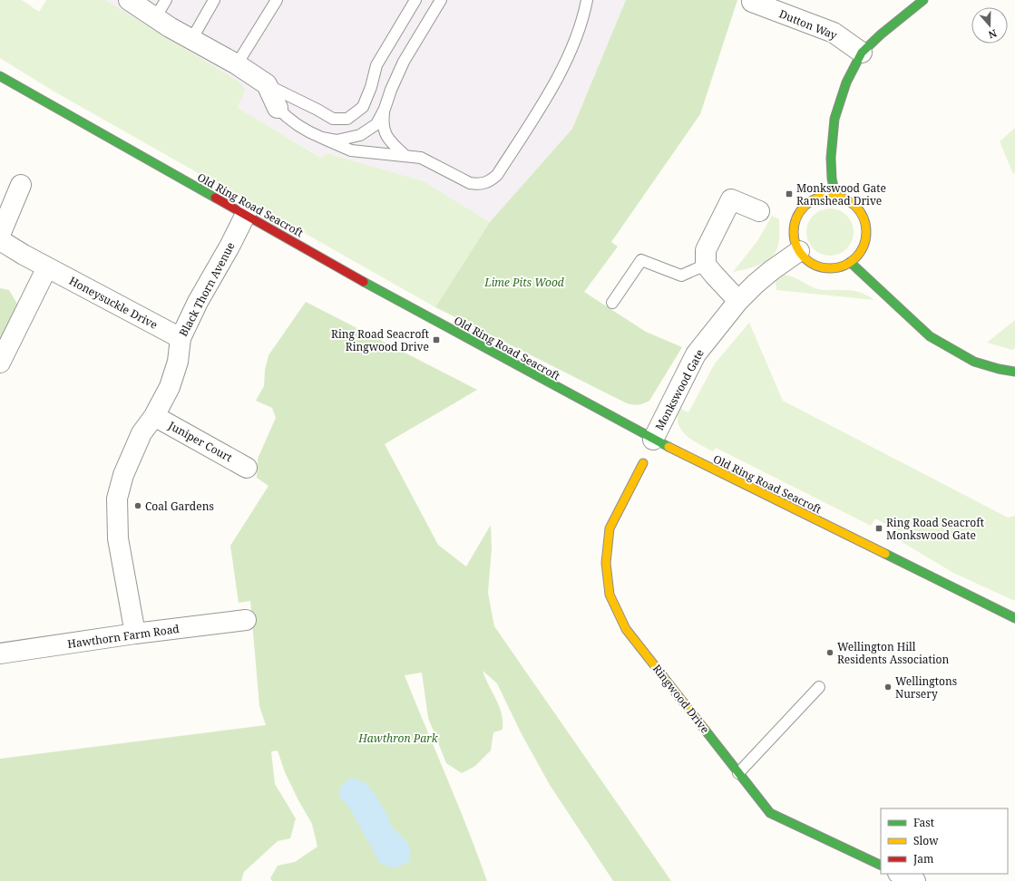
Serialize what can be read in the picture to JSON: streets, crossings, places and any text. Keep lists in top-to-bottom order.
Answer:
{
  "streets": {
    "street": [
      "Dutton Way",
      "Old Ring Road Seacroft",
      "Black Thorn Avenue",
      "Honeysuckle Drive",
      "Monkswood Gate",
      "Juniper Court",
      "Hawthorn Farm Road",
      "Ringwood Drive"
    ]
  },
  "crossings": [
    ["Old Ring Road Seacroft", "Black Thorn Avenue"],
    ["Old Ring Road Seacroft", "Monkswood Gate"],
    ["Black Thorn Avenue", "Honeysuckle Drive"],
    ["Black Thorn Avenue", "Juniper Court"],
    ["Black Thorn Avenue", "Hawthorn Farm Road"]
  ],
  "parks": ["Lime Pits Wood", "Hawthron Park"],
  "places": {
    "transit": ["Monkswood Gate Ramshead Drive", "Ring Road Seacroft Ringwood Drive", "Ring Road Seacroft Monkswood Gate"],
    "other": ["Coal Gardens", "Wellington Hill Residents Association", "Wellingtons Nursery"]
  },
  "legend": ["Fast", "Slow", "Jam"],
  "north": "bottom"
}
